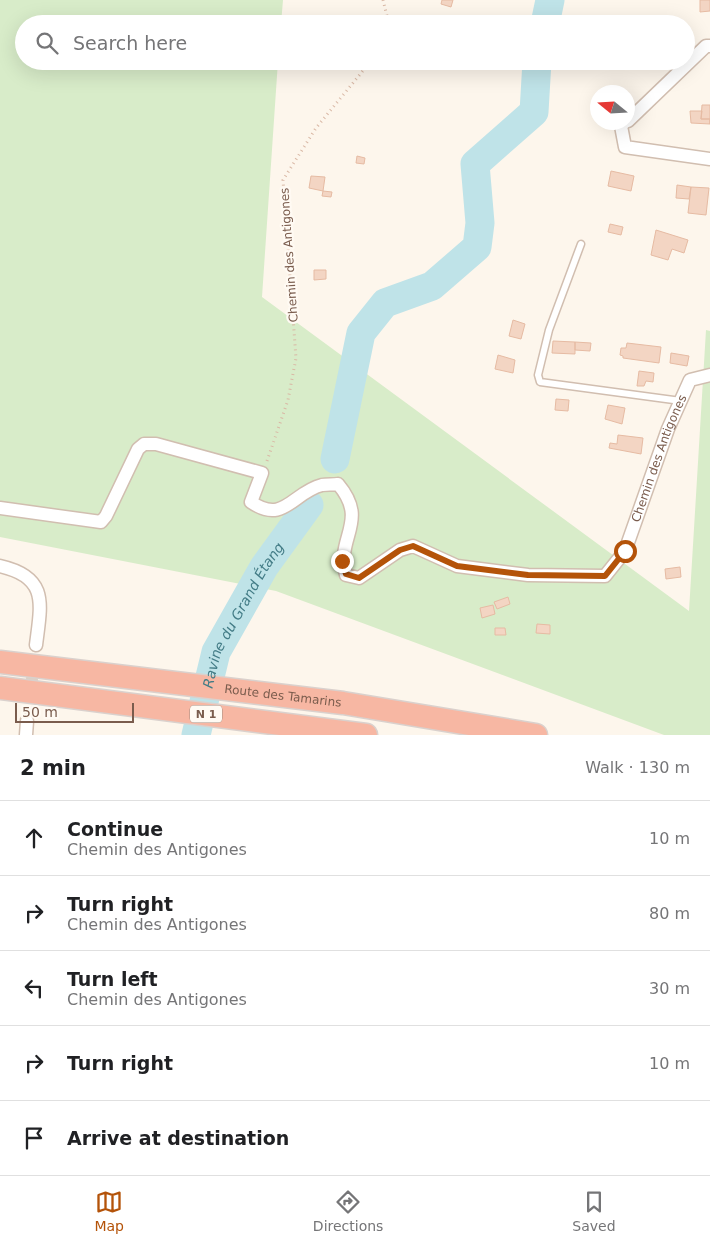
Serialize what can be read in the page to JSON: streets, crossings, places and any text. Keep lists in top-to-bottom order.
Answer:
{
  "streets": {
    "highway": ["Route des Tamarins", "N 1"],
    "street": ["Chemin des Antigones"]
  },
  "water": ["Ravine du Grand Étang"],
  "scale_bar": "50 m",
  "north": "left",
  "page": {
    "search": "Search here",
    "scale": "50 m",
    "heading": ["2 min", "Walk · 130 m"],
    "list": [
      ["Continue", "Chemin des Antigones", "10 m"],
      ["Turn right", "Chemin des Antigones", "80 m"],
      ["Turn left", "Chemin des Antigones", "30 m"],
      ["Turn right", "10 m"],
      "Arrive at destination"
    ],
    "nav": ["Map", "Directions", "Saved"]
  }
}
